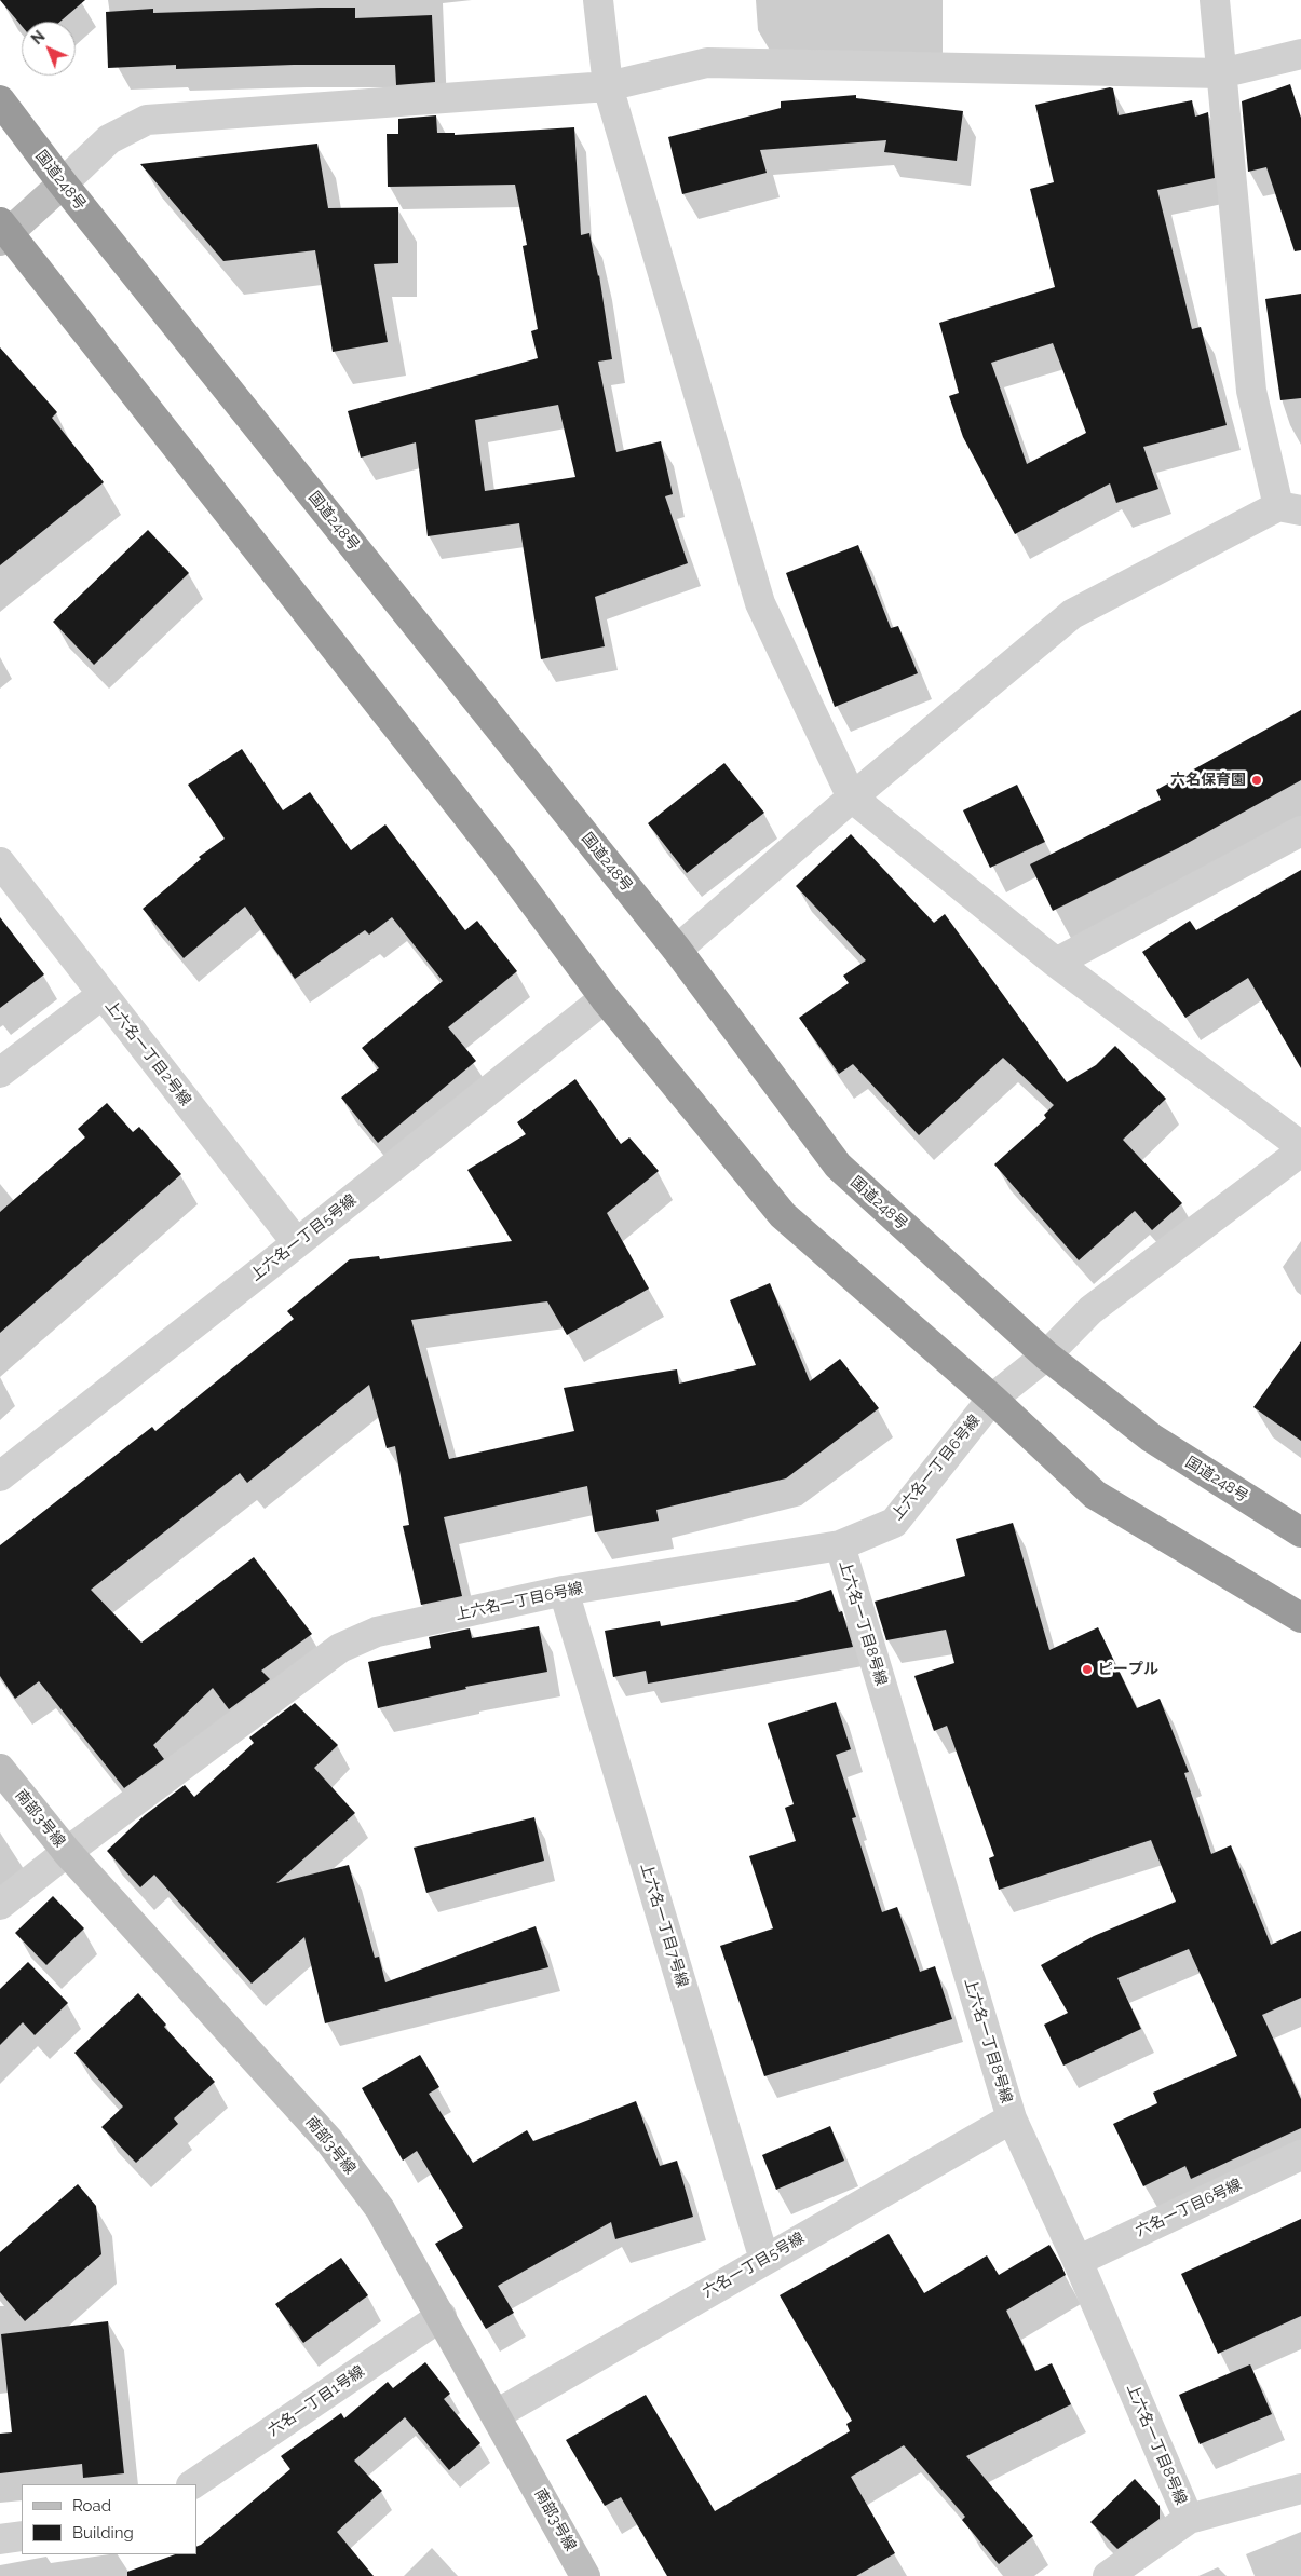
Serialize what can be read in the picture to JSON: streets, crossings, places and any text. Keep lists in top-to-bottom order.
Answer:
{
  "streets": {
    "highway": ["国道248号"],
    "street": [
      "上六名一丁目2号線",
      "上六名一丁目5号線",
      "上六名一丁目6号線",
      "上六名一丁目8号線",
      "南部3号線",
      "上六名一丁目7号線",
      "六名一丁目6号線",
      "六名一丁目5号線",
      "六名一丁目1号線"
    ]
  },
  "crossings": [
    ["国道248号", "上六名一丁目6号線"],
    ["上六名一丁目2号線", "上六名一丁目5号線"],
    ["上六名一丁目6号線", "上六名一丁目8号線"],
    ["上六名一丁目6号線", "南部3号線"],
    ["上六名一丁目6号線", "上六名一丁目7号線"],
    ["上六名一丁目8号線", "六名一丁目6号線"],
    ["上六名一丁目8号線", "六名一丁目5号線"],
    ["南部3号線", "六名一丁目5号線"],
    ["南部3号線", "六名一丁目1号線"],
    ["上六名一丁目7号線", "六名一丁目5号線"]
  ],
  "places": ["六名保育園", "ピープル"],
  "legend": ["Road", "Building"],
  "north": "top left"
}
